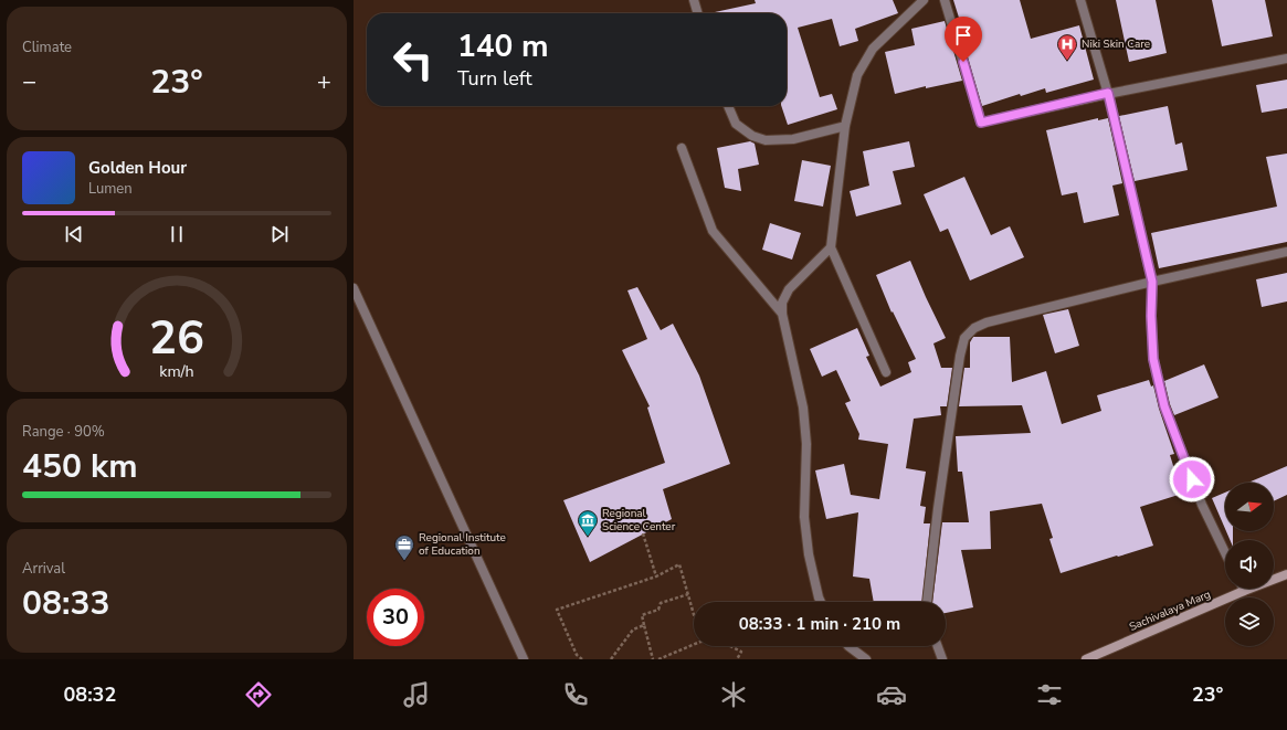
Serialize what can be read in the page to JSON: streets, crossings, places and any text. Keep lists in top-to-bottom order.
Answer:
{
  "streets": {
    "main road": ["Sachivalaya Marg"]
  },
  "places": {
    "hospital": ["Niki Skin Care"],
    "museum": ["Regional Science Center"],
    "office": ["Regional Institute of Education"]
  },
  "north": "right",
  "page": {
    "tile": [
      "Climate",
      ["Range · 90%", "450 km"],
      ["Arrival", "08:33"]
    ],
    "turn": ["140 m", "Turn left"],
    "heat": ["−", "23°", "+"],
    "song": ["Golden Hour", "Lumen"],
    "limit": "30",
    "trip": "08:33 · 1 min · 210 m",
    "tabs": ["08:32", "23°"],
    "gauge": ["26", "km/h"]
  }
}
